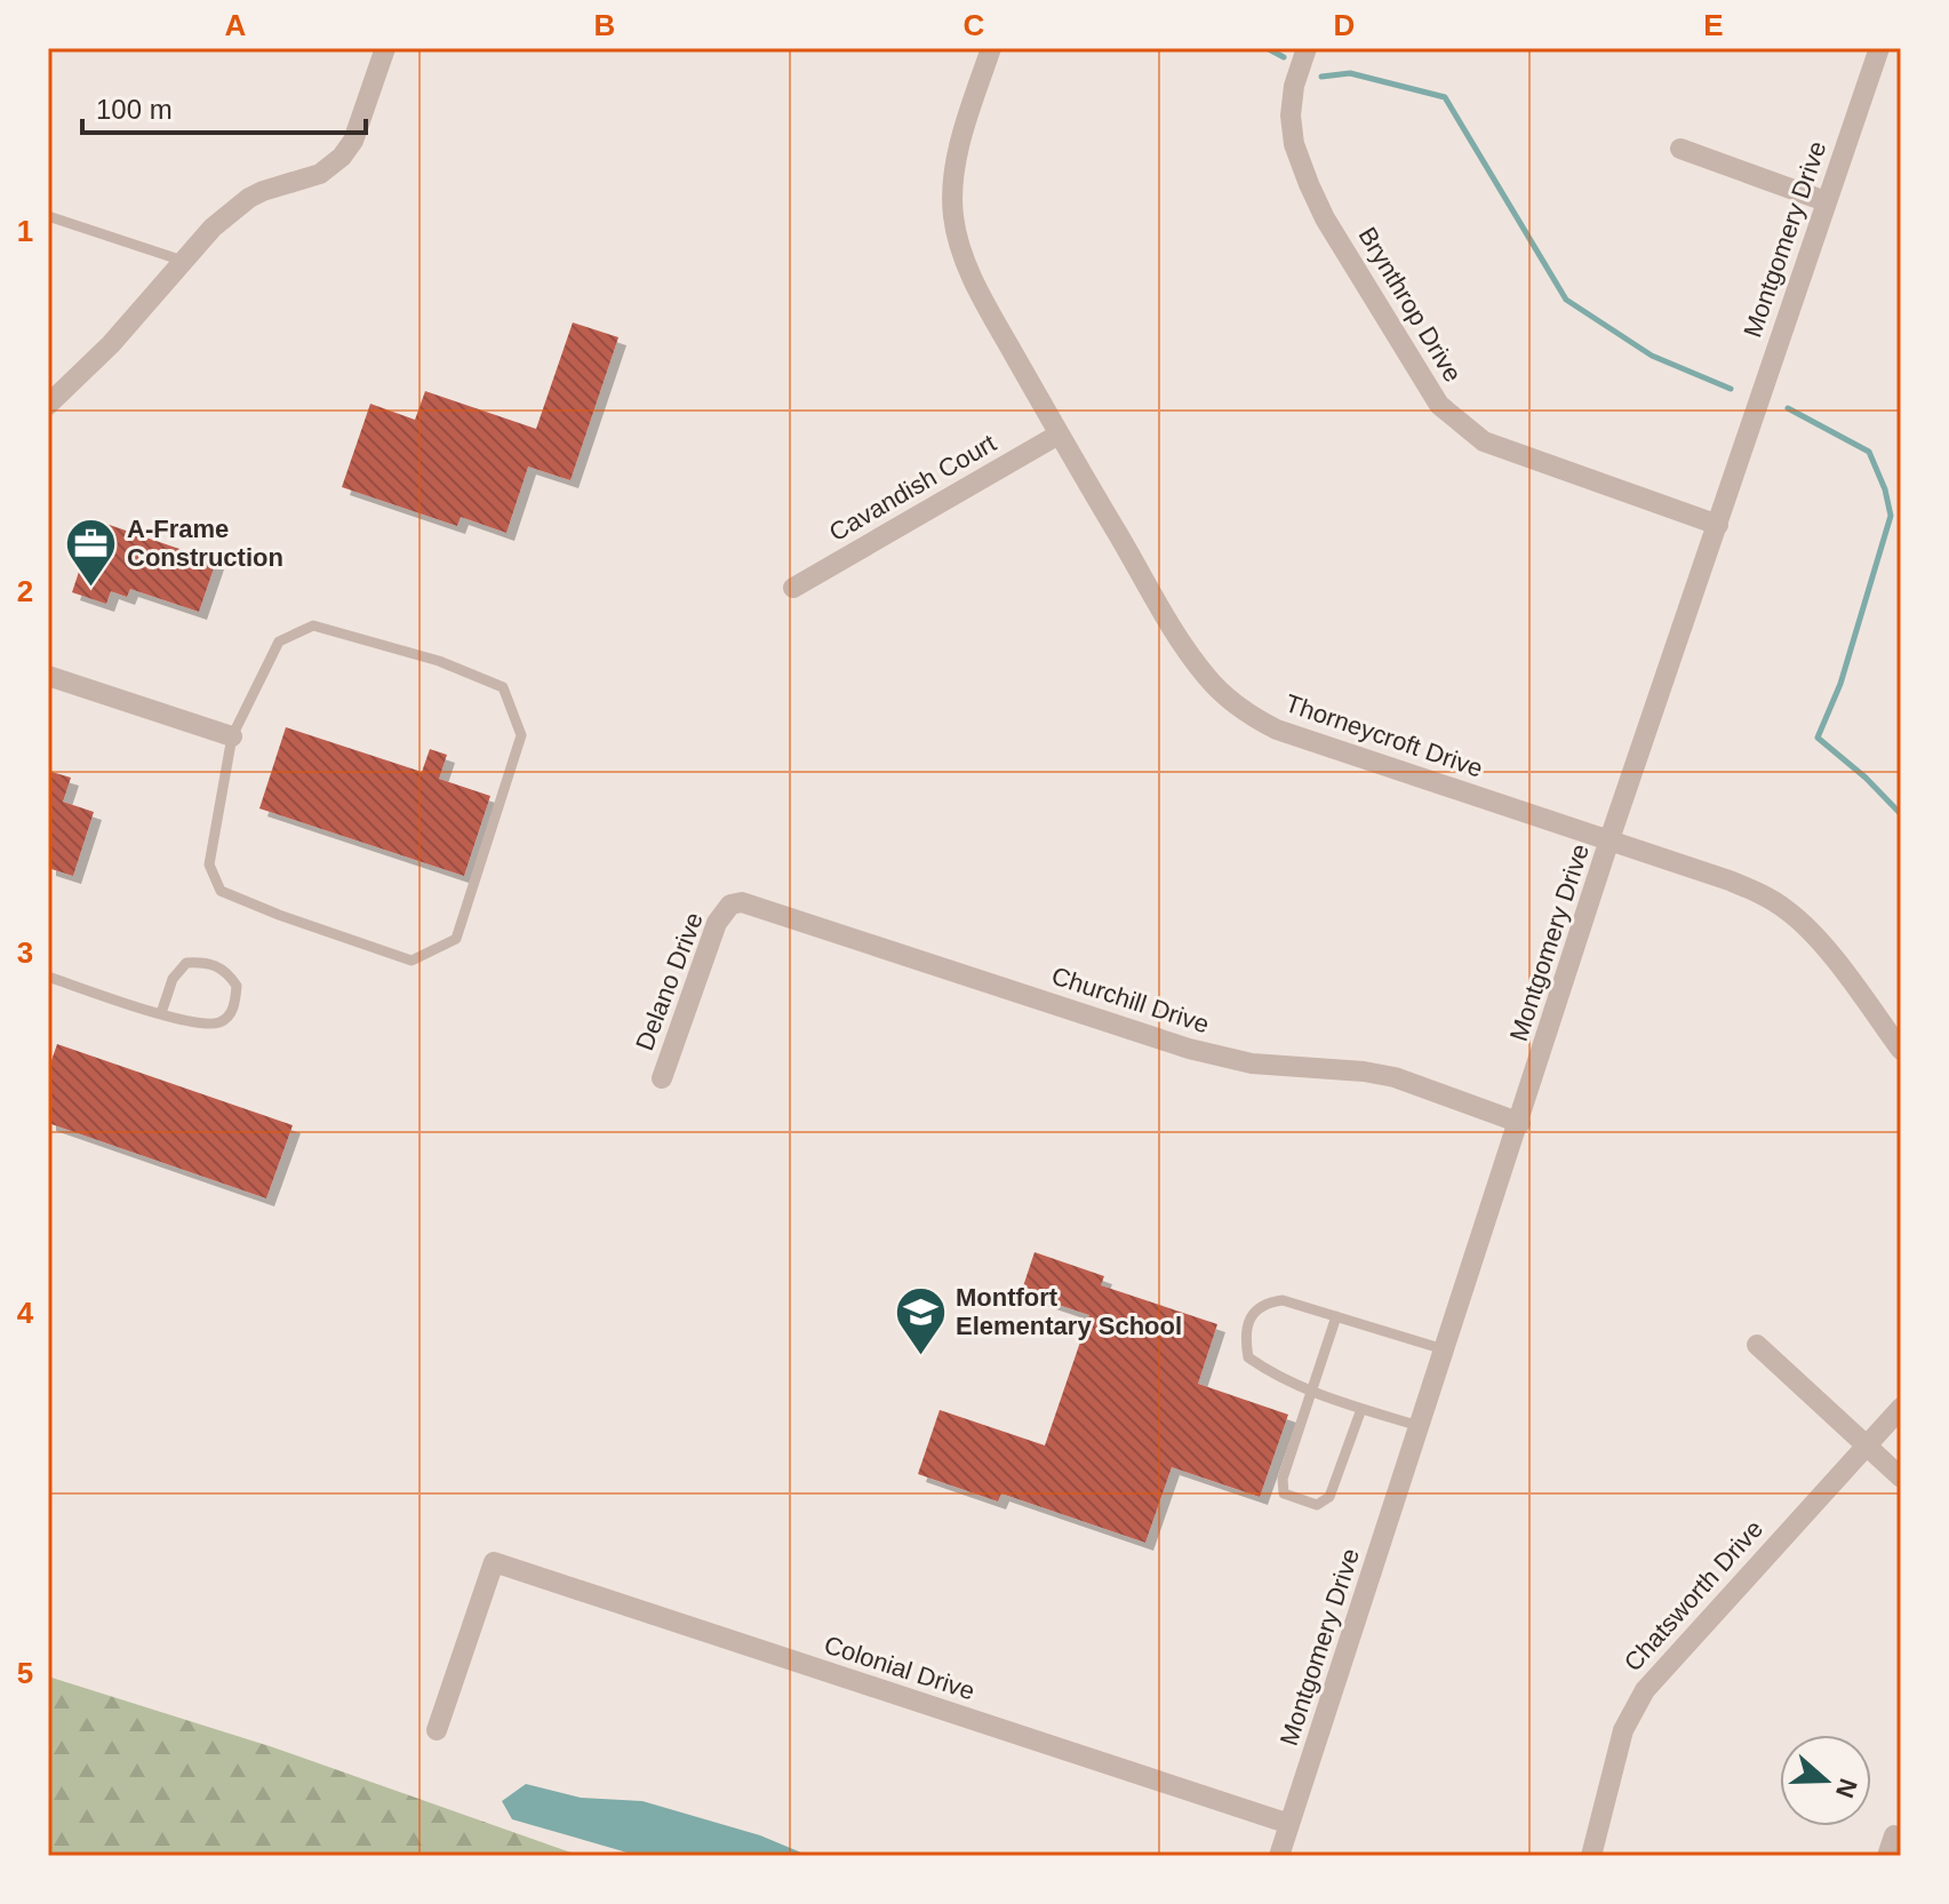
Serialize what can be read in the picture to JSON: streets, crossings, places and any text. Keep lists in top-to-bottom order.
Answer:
{
  "streets": {
    "street": [
      "Montgomery Drive",
      "Brynthrop Drive",
      "Cavandish Court",
      "Thorneycroft Drive",
      "Delano Drive",
      "Churchill Drive",
      "Chatsworth Drive",
      "Colonial Drive"
    ]
  },
  "crossings": [
    ["Montgomery Drive", "Brynthrop Drive"],
    ["Montgomery Drive", "Thorneycroft Drive"],
    ["Montgomery Drive", "Churchill Drive"],
    ["Montgomery Drive", "Colonial Drive"],
    ["Cavandish Court", "Thorneycroft Drive"],
    ["Delano Drive", "Churchill Drive"]
  ],
  "places": {
    "office": ["A-Frame Construction"],
    "school or university": ["Montfort Elementary School"]
  },
  "scale_bar": "100 m",
  "north": "right",
  "grid": {
    "columns": [
      "A",
      "B",
      "C",
      "D",
      "E"
    ],
    "rows": [
      "1",
      "2",
      "3",
      "4",
      "5"
    ]
  }
}
